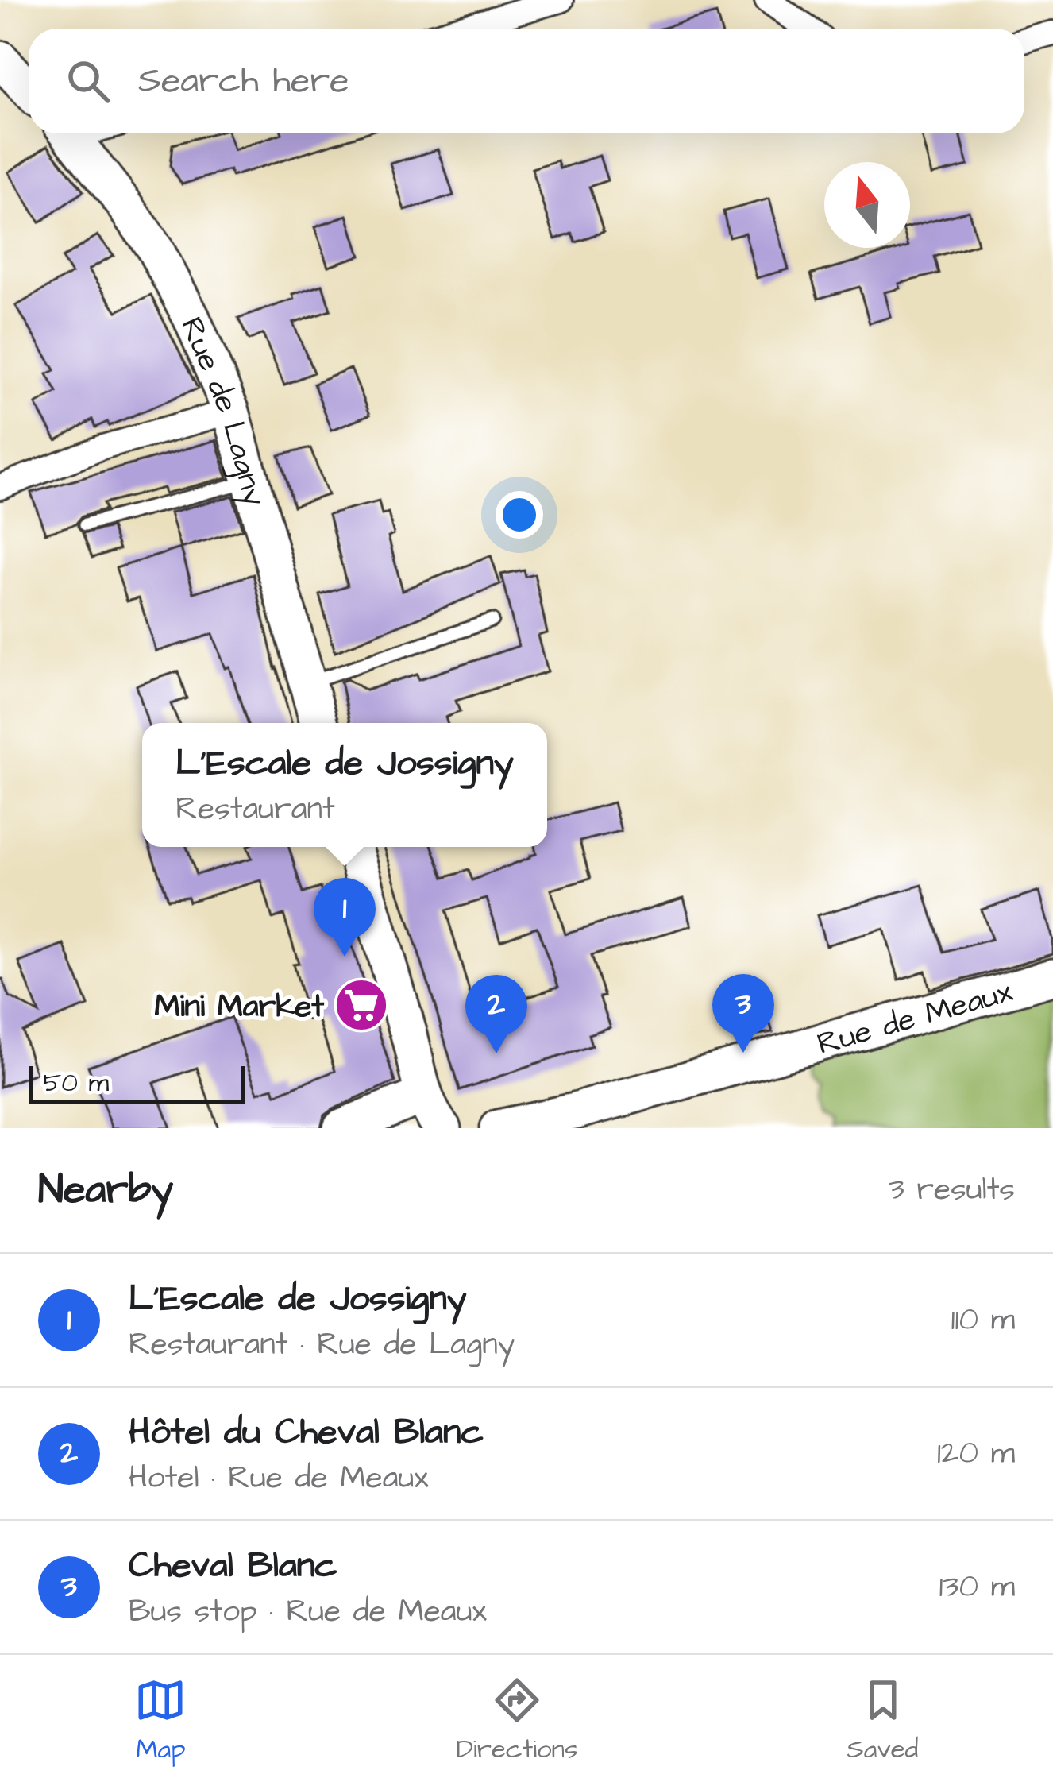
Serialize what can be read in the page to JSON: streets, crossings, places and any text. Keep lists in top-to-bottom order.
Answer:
{
  "streets": {
    "street": ["Rue de Lagny", "Rue de Meaux"]
  },
  "places": {
    "supermarket": ["Mini Market"]
  },
  "scale_bar": "50 m",
  "north": "top",
  "page": {
    "search": "Search here",
    "popup": ["L'Escale de Jossigny", "Restaurant"],
    "pins": ["1", "3", "2"],
    "scale": "50 m",
    "heading": ["Nearby", "3 results"],
    "list": [
      {
        "mark": "1",
        "name": "L'Escale de Jossigny",
        "note": "Restaurant · Rue de Lagny",
        "value": "110 m"
      },
      {
        "mark": "2",
        "name": "Hôtel du Cheval Blanc",
        "note": "Hotel · Rue de Meaux",
        "value": "120 m"
      },
      {
        "mark": "3",
        "name": "Cheval Blanc",
        "note": "Bus stop · Rue de Meaux",
        "value": "130 m"
      }
    ],
    "nav": ["Map", "Directions", "Saved"]
  }
}
